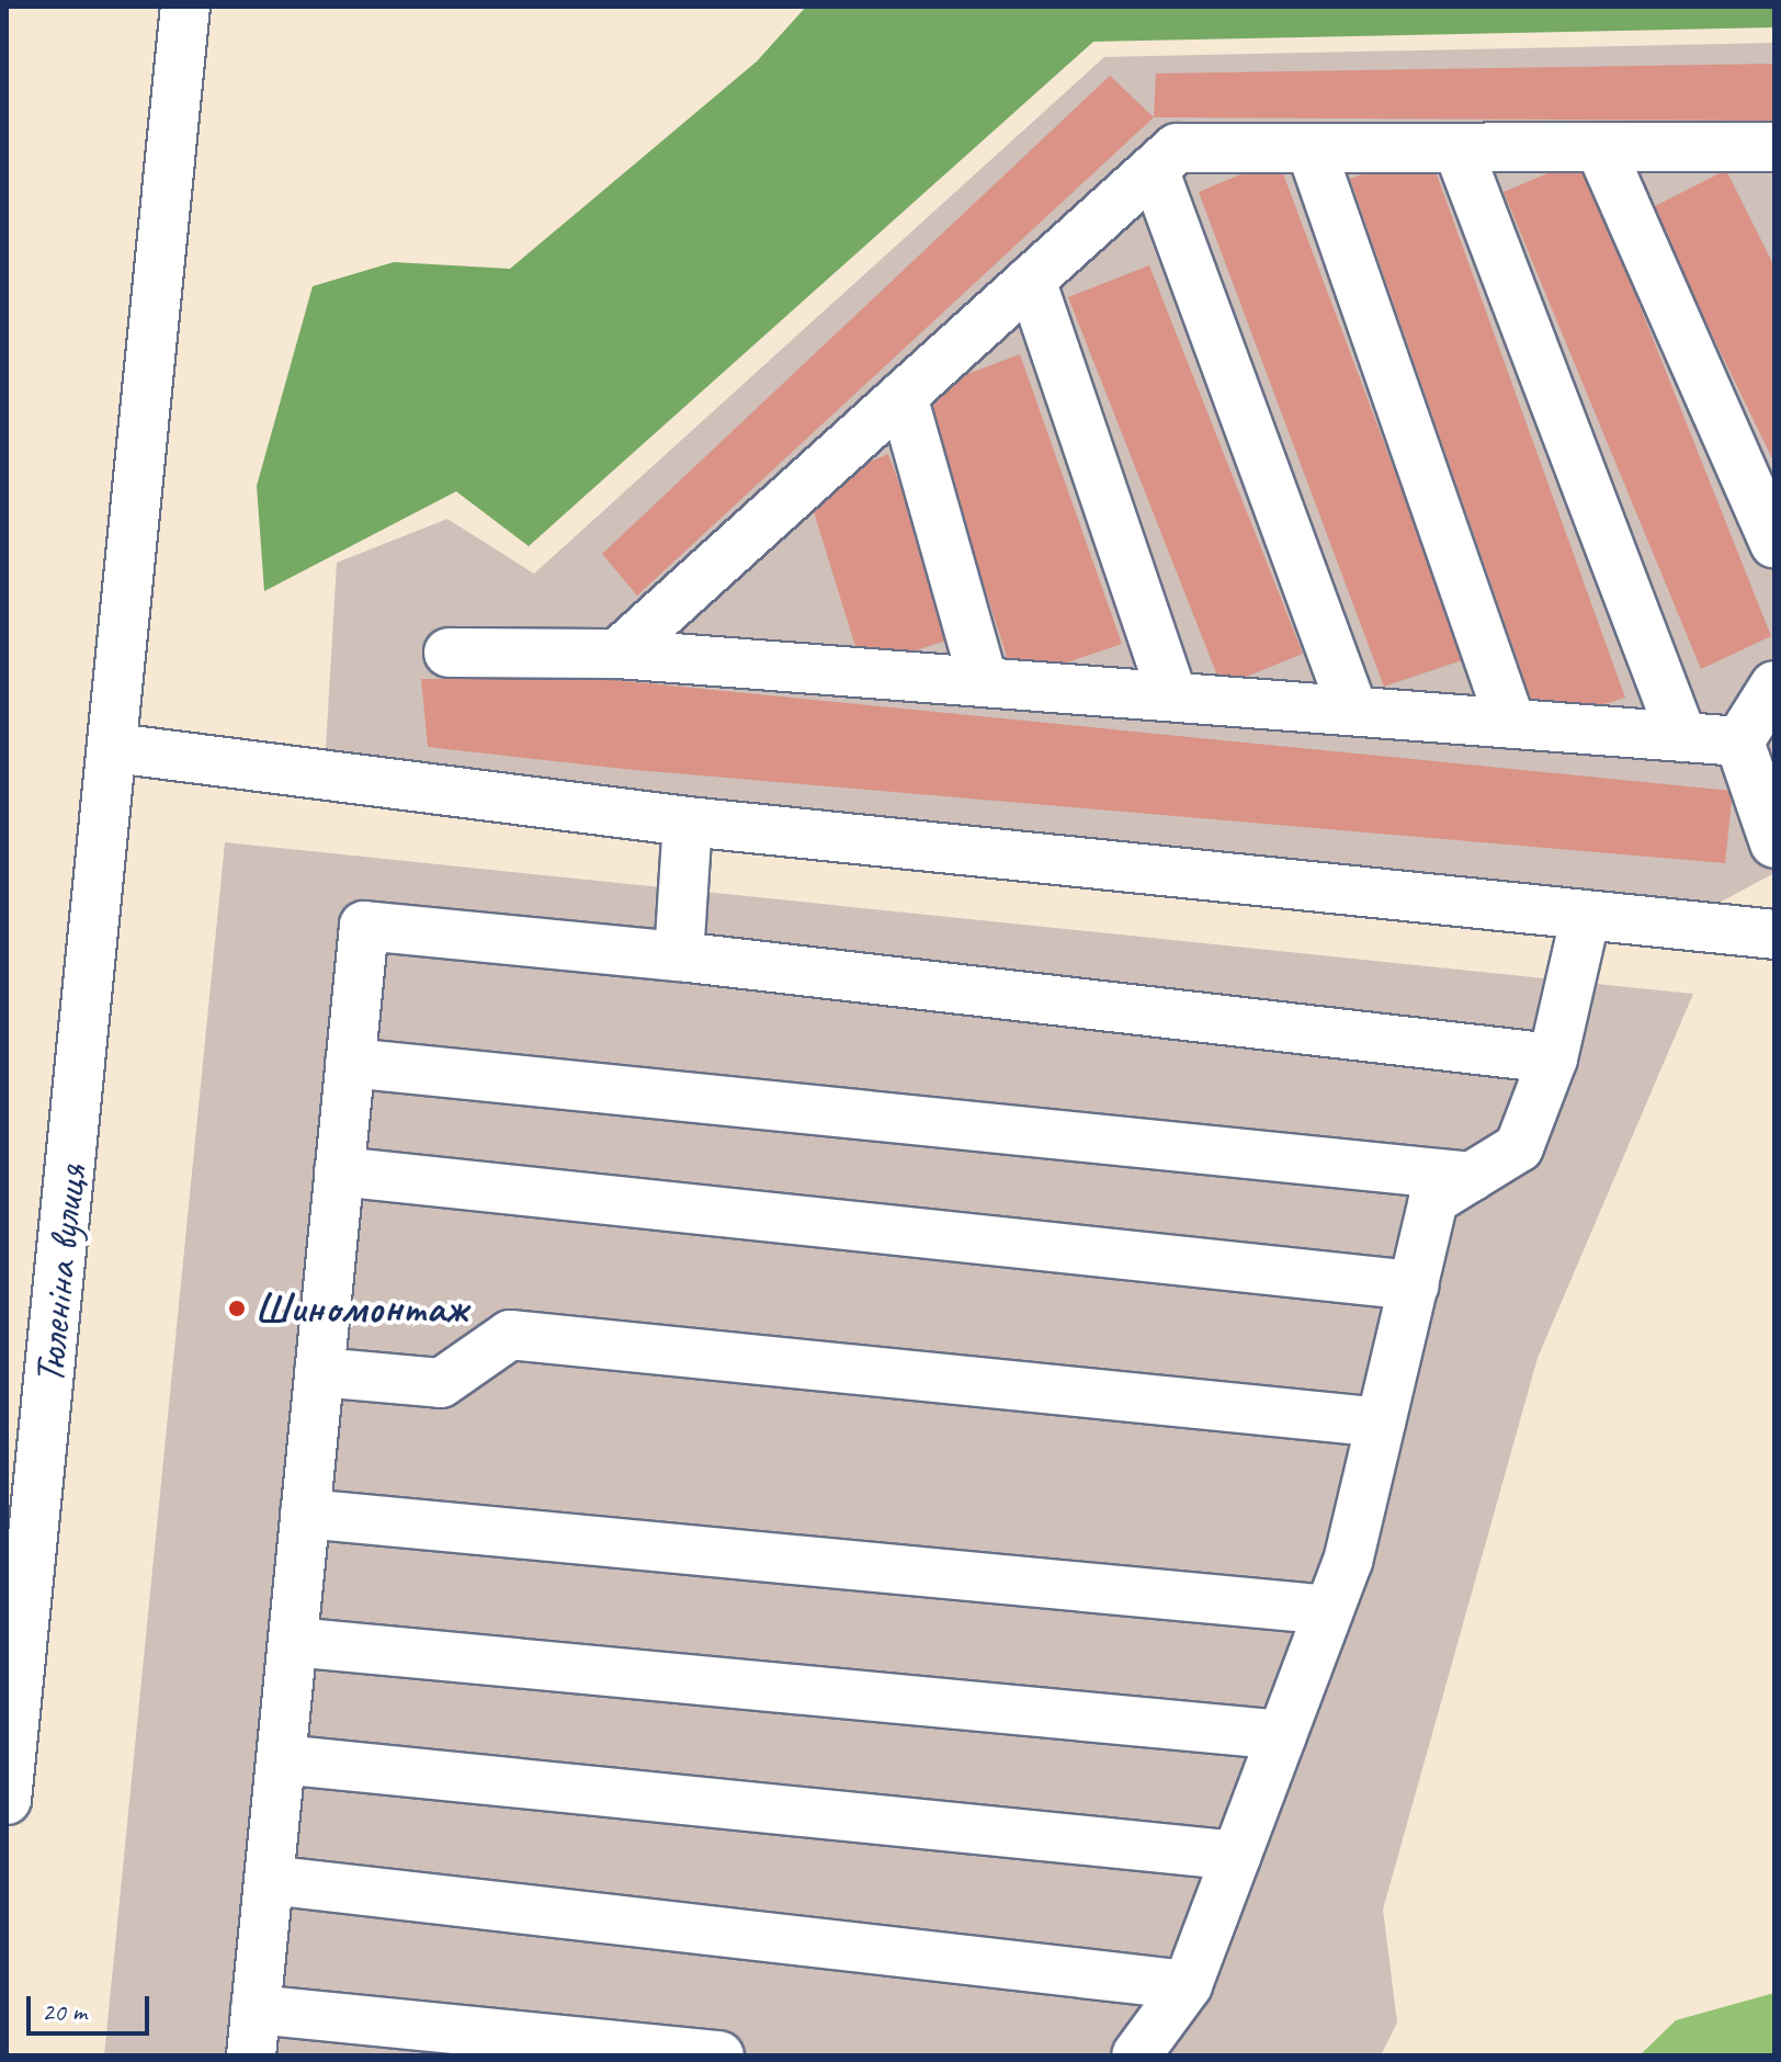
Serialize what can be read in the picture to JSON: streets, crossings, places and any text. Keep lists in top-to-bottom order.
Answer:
{
  "streets": {
    "street": ["Тюленіна вулиця"]
  },
  "places": ["Шиномонтаж"],
  "scale_bar": "20 m"
}
